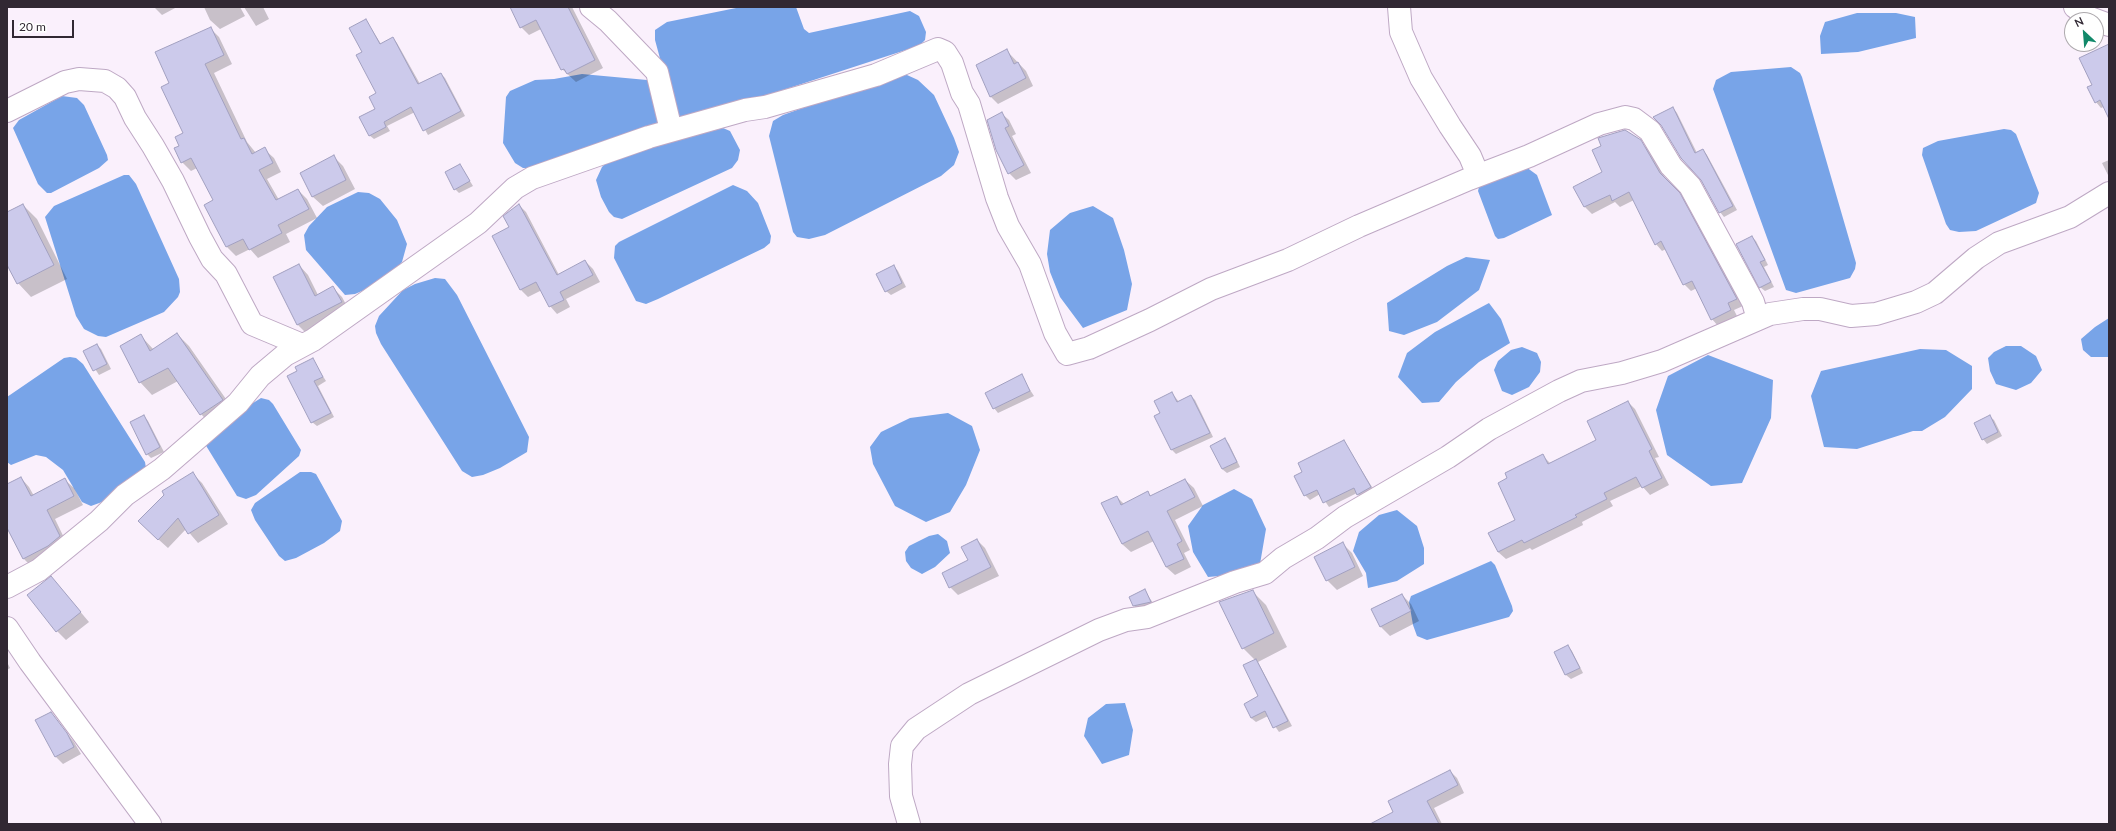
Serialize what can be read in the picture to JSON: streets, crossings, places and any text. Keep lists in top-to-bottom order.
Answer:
{
  "scale_bar": "20 m",
  "north": "top left"
}
